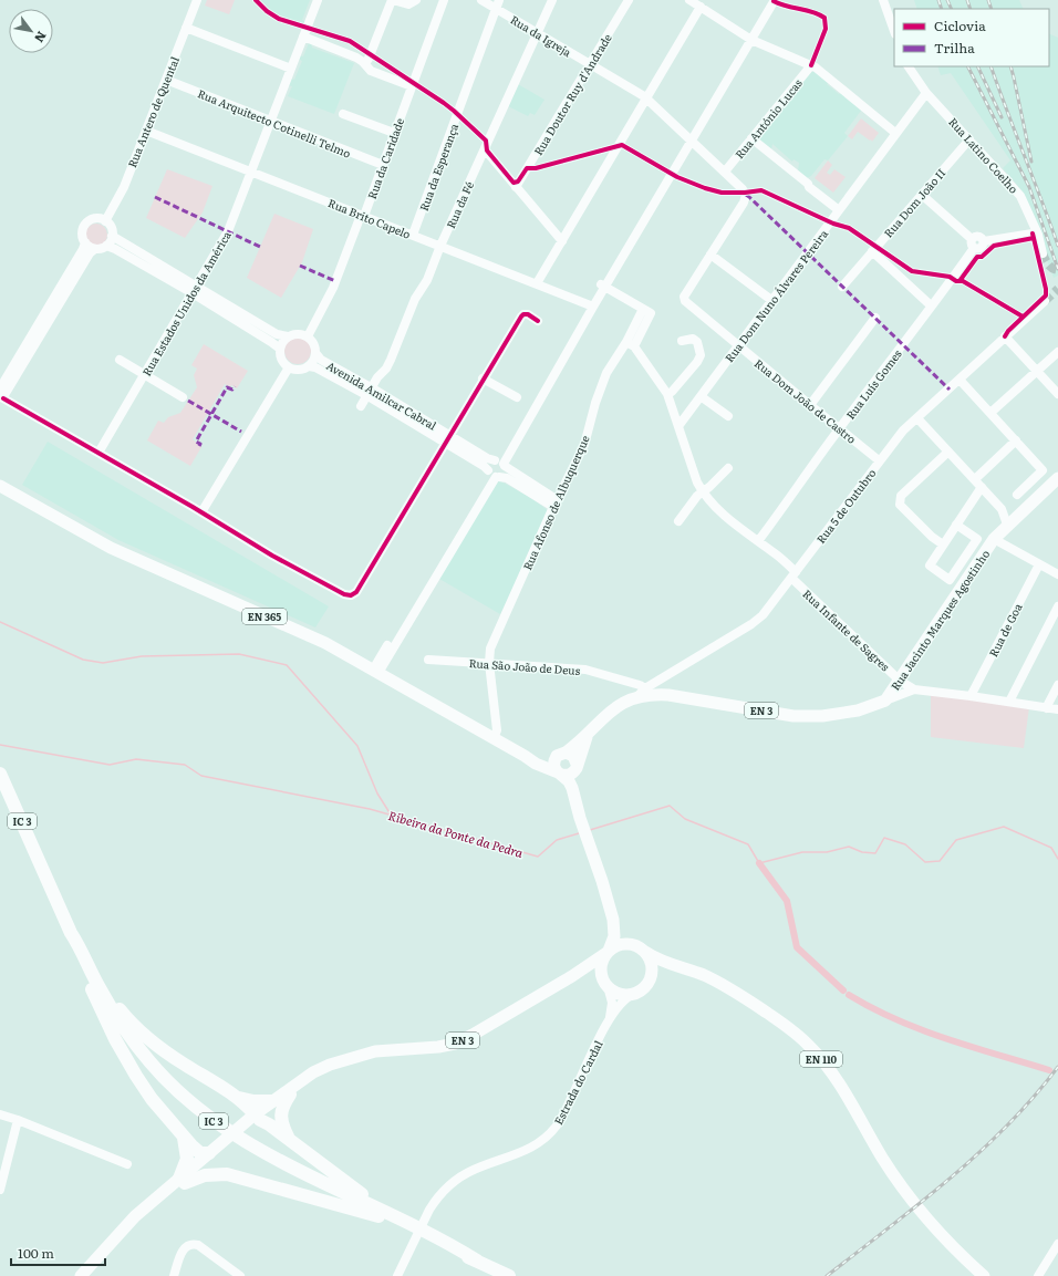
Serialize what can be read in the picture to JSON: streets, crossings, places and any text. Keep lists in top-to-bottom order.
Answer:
{
  "streets": {
    "highway": ["IC 3"],
    "main road": [
      "EN 365",
      "Rua Jacinto Marques Agostinho",
      "EN 3",
      "EN 110"
    ],
    "street": [
      "Rua da Igreja",
      "Rua Doutor Ruy d'Andrade",
      "Rua Antero de Quental",
      "Rua António Lucas",
      "Rua Arquitecto Cotinelli Telmo",
      "Rua Latino Coelho",
      "Rua da Caridade",
      "Rua da Esperança",
      "Rua Dom João II",
      "Rua da Fé",
      "Rua Brito Capelo",
      "Rua Dom Nuno Álvares Pereira",
      "Rua Estados Unidos da América",
      "Rua Luís Gomes",
      "Avenida Amilcar Cabral",
      "Rua Dom João de Castro",
      "Rua Afonso de Albuquerque",
      "Rua 5 de Outubro",
      "Rua Infante de Sagres",
      "Rua de Goa",
      "Rua São João de Deus",
      "Estrada do Cardal"
    ]
  },
  "crossings": [
    ["Rua da Igreja", "Rua Doutor Ruy d'Andrade"],
    ["Rua da Igreja", "Rua António Lucas"],
    ["Rua da Igreja", "Rua da Esperança"],
    ["Rua da Igreja", "Rua da Fé"],
    ["Rua da Igreja", "Rua Dom João de Castro"],
    ["Rua Antero de Quental", "Rua Arquitecto Cotinelli Telmo"],
    ["Rua Antero de Quental", "Rua Brito Capelo"],
    ["Rua Arquitecto Cotinelli Telmo", "Rua da Caridade"],
    ["Rua Arquitecto Cotinelli Telmo", "Rua Estados Unidos da América"],
    ["Rua Latino Coelho", "Rua Dom João II"],
    ["Rua Latino Coelho", "Rua Dom Nuno Álvares Pereira"],
    ["Rua da Caridade", "Rua Brito Capelo"],
    ["Rua da Caridade", "Avenida Amilcar Cabral"],
    ["Rua da Esperança", "Rua Brito Capelo"],
    ["Rua da Fé", "Rua Brito Capelo"],
    ["Rua da Fé", "Avenida Amilcar Cabral"],
    ["Rua Brito Capelo", "Rua Estados Unidos da América"],
    ["Rua Dom Nuno Álvares Pereira", "Rua Dom João de Castro"],
    ["Rua Luís Gomes", "Rua Dom João de Castro"],
    ["Rua Luís Gomes", "Rua Infante de Sagres"],
    ["Avenida Amilcar Cabral", "Rua Afonso de Albuquerque"],
    ["Rua Dom João de Castro", "Rua 5 de Outubro"],
    ["Rua Afonso de Albuquerque", "EN 365"],
    ["Rua Afonso de Albuquerque", "Rua São João de Deus"],
    ["Rua 5 de Outubro", "Rua Infante de Sagres"],
    ["Rua 5 de Outubro", "Rua São João de Deus"],
    ["Rua 5 de Outubro", "EN 3"],
    ["EN 365", "EN 3"],
    ["Rua Jacinto Marques Agostinho", "Rua Infante de Sagres"],
    ["Rua Jacinto Marques Agostinho", "EN 3"],
    ["Rua Infante de Sagres", "Rua de Goa"],
    ["Rua São João de Deus", "EN 3"]
  ],
  "water": ["Ribeira da Ponte da Pedra"],
  "legend": ["Ciclovia", "Trilha"],
  "scale_bar": "100 m",
  "north": "bottom right"
}
